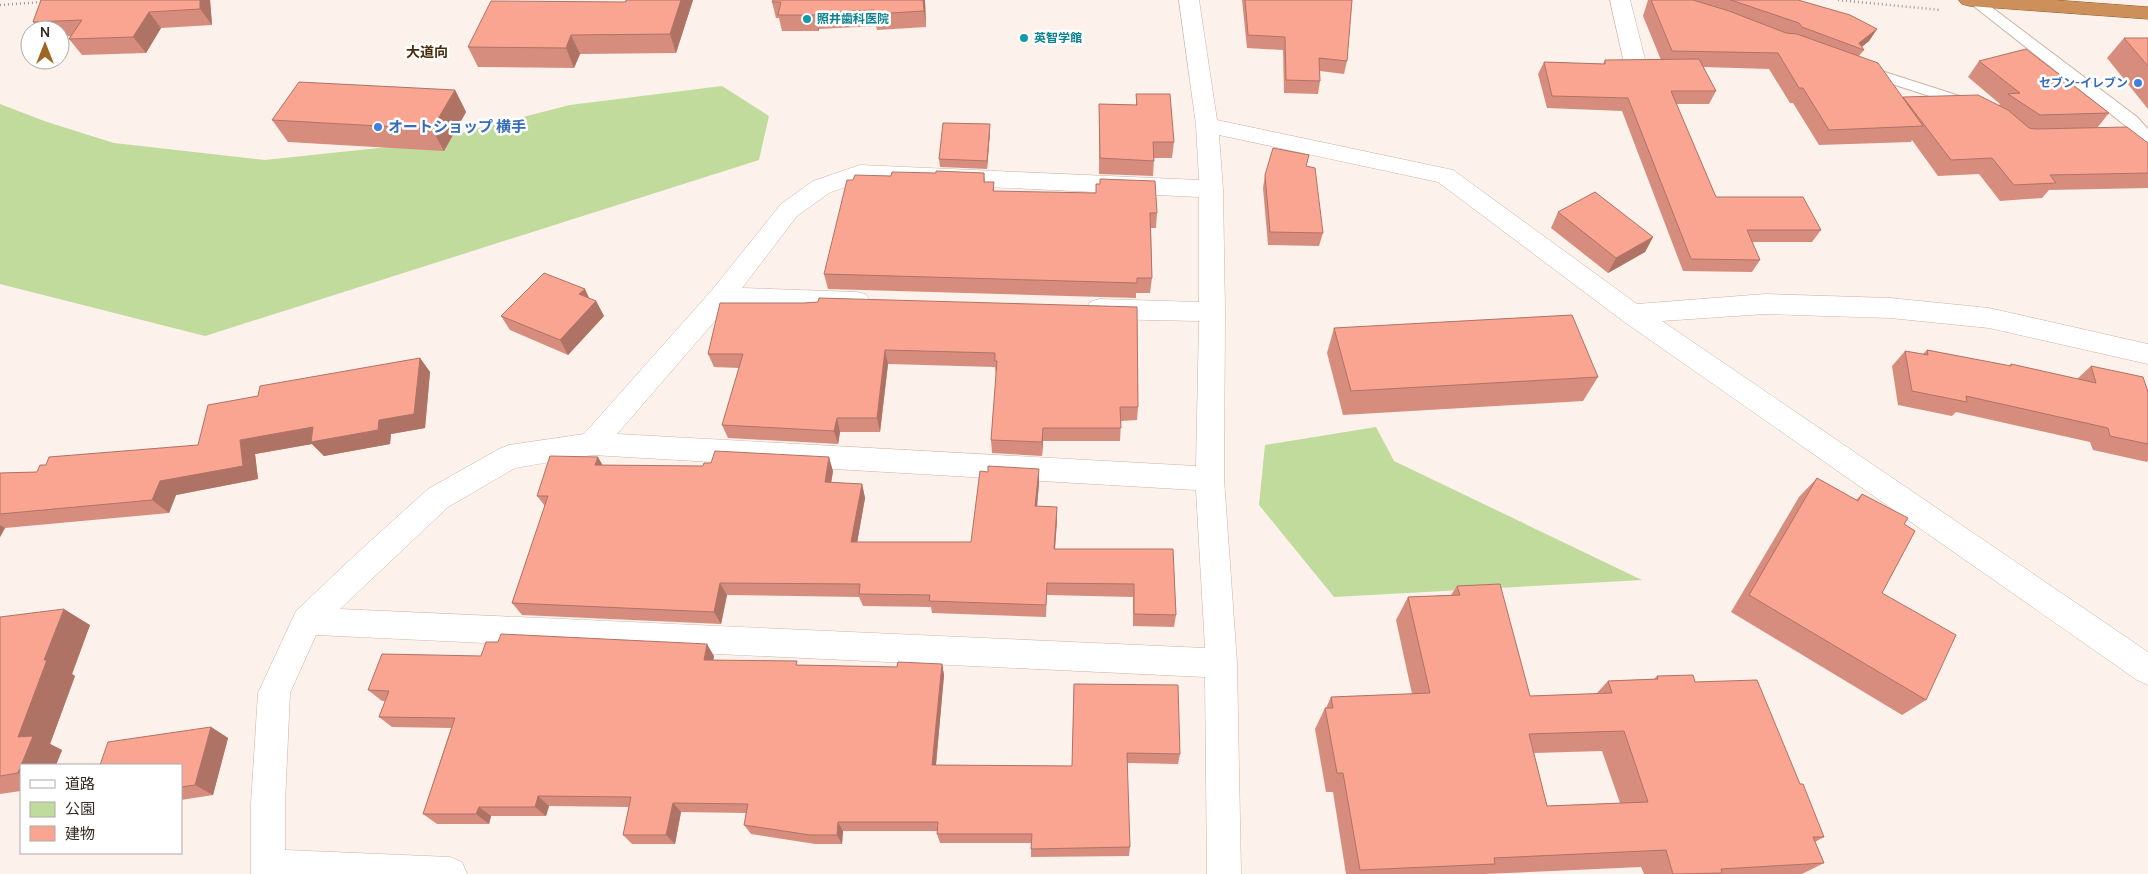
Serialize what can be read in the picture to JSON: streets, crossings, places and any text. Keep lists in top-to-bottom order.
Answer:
{
  "districts": ["大道向"],
  "places": [
    "照井歯科医院",
    "英智学館",
    "セブン-イレブン",
    "オートショップ 横手"
  ],
  "legend": ["道路", "公園", "建物"],
  "north": "top"
}
